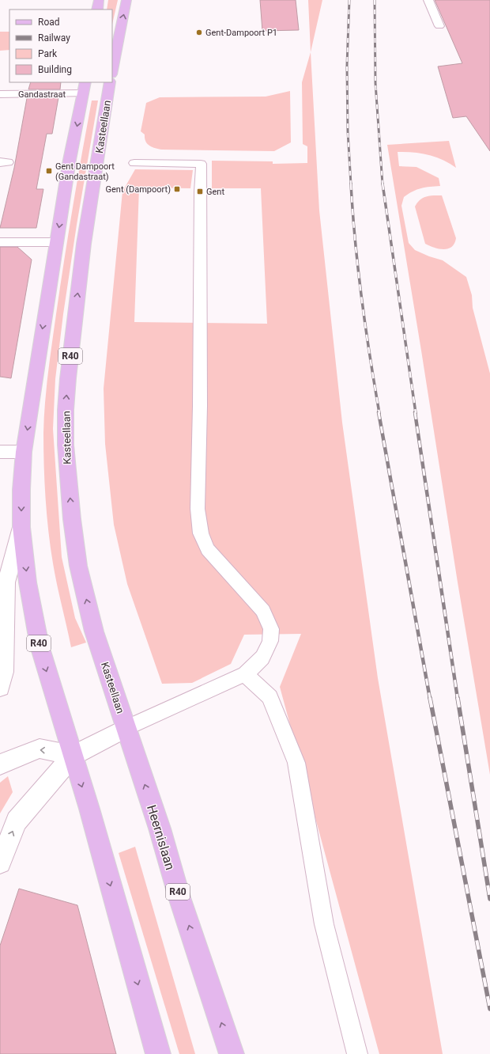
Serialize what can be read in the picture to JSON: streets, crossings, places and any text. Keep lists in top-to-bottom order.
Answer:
{
  "streets": {
    "main road": ["Kasteellaan", "R40", "Heernislaan"],
    "street": ["Gandastraat"]
  },
  "crossings": [
    ["Gandastraat", "R40"],
    ["Kasteellaan", "Heernislaan"]
  ],
  "places": {
    "other": ["Gent-Dampoort P1"],
    "transit": ["Gent Dampoort (Gandastraat)", "Gent (Dampoort)", "Gent"]
  },
  "legend": [
    "Road",
    "Railway",
    "Park",
    "Building"
  ]
}
